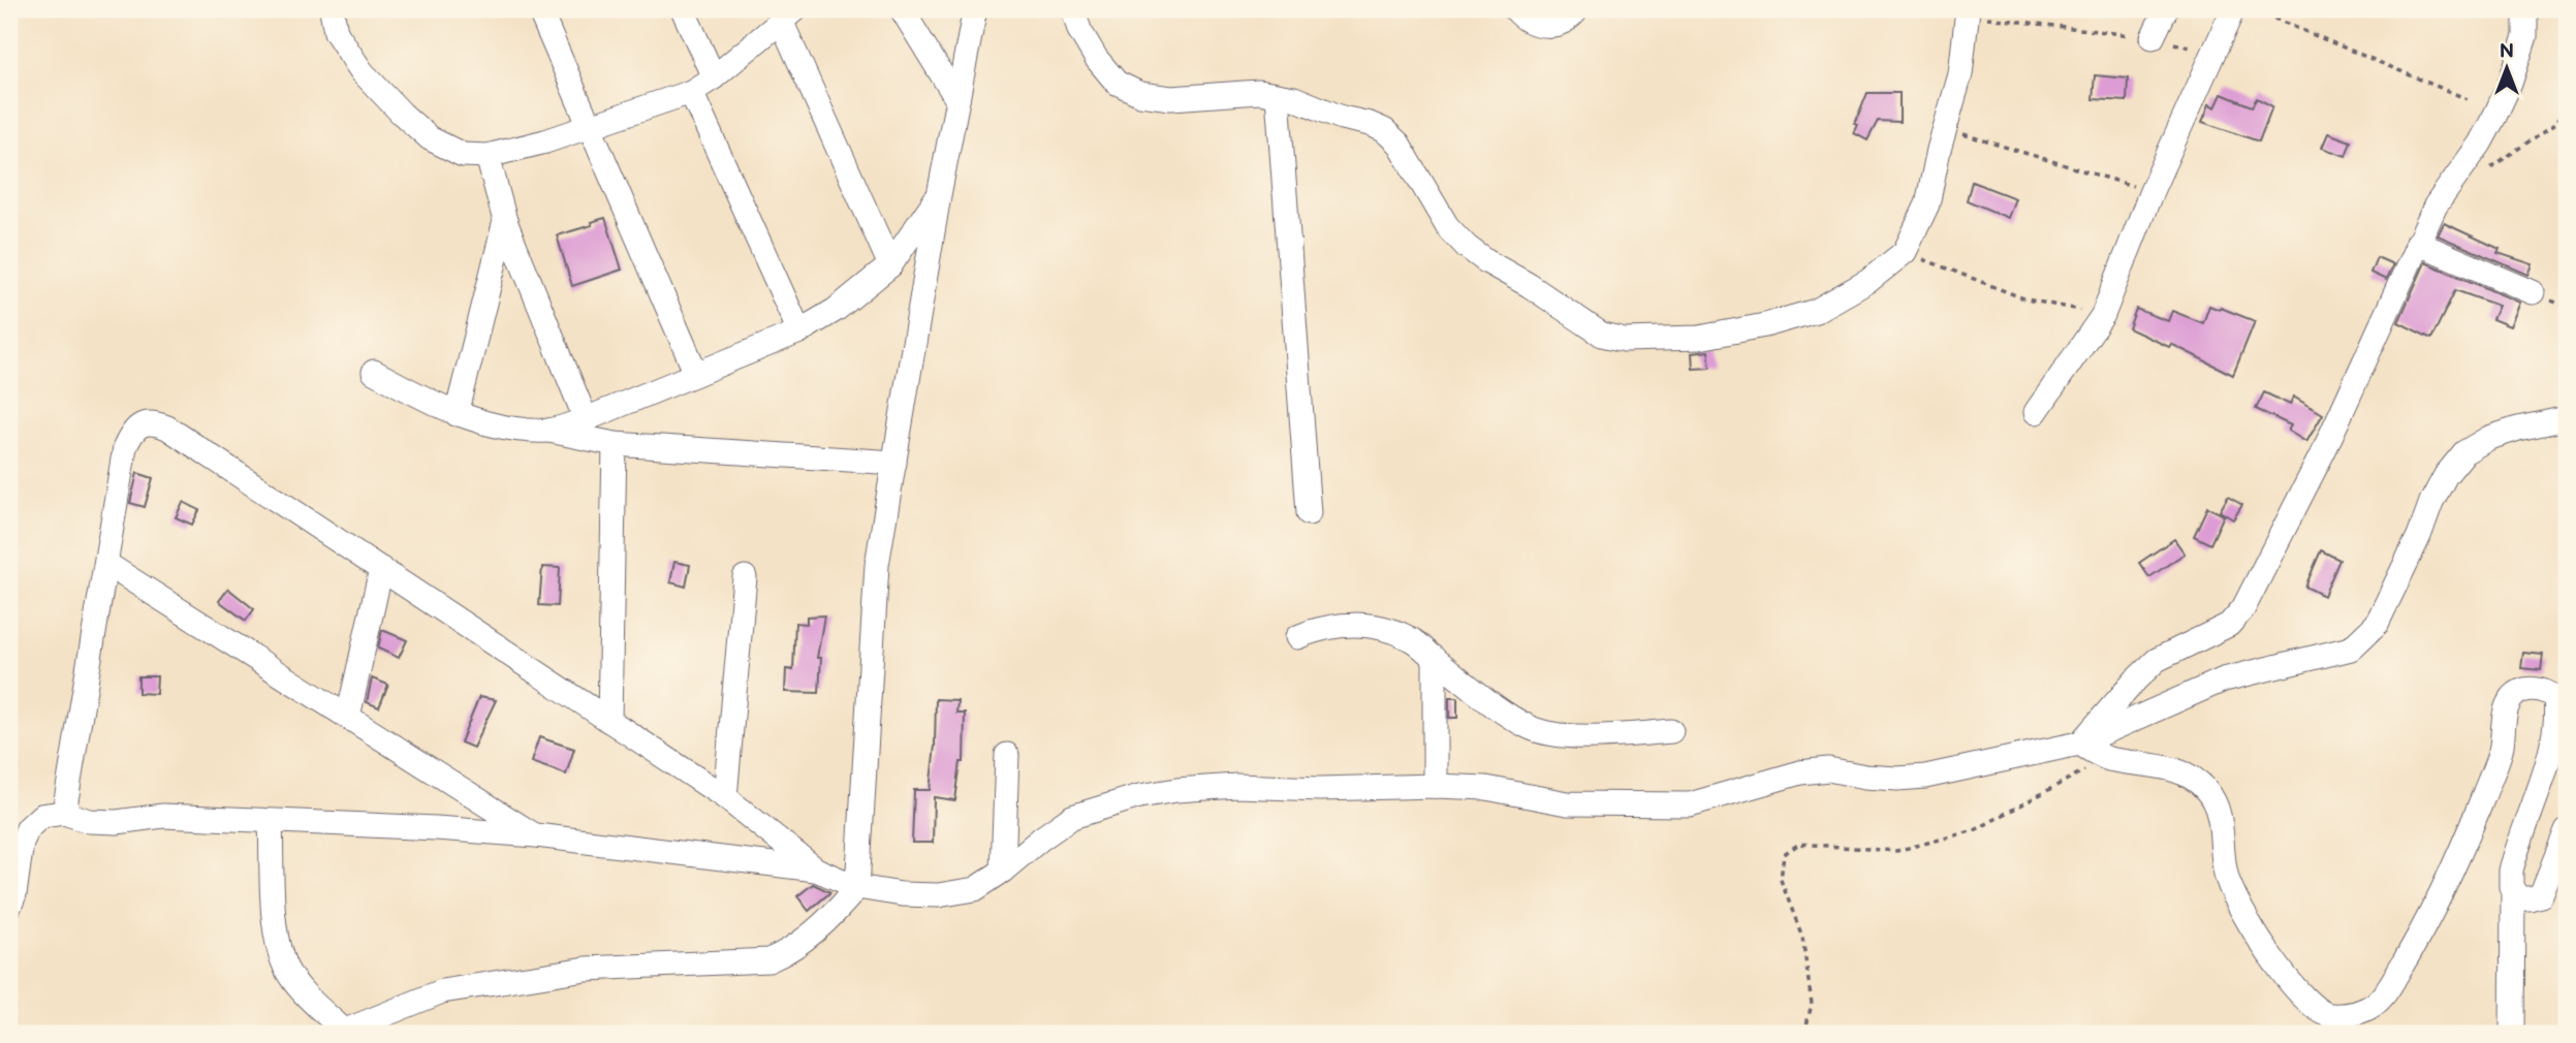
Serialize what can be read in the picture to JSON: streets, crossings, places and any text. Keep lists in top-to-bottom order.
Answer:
{
  "north": "top"
}
